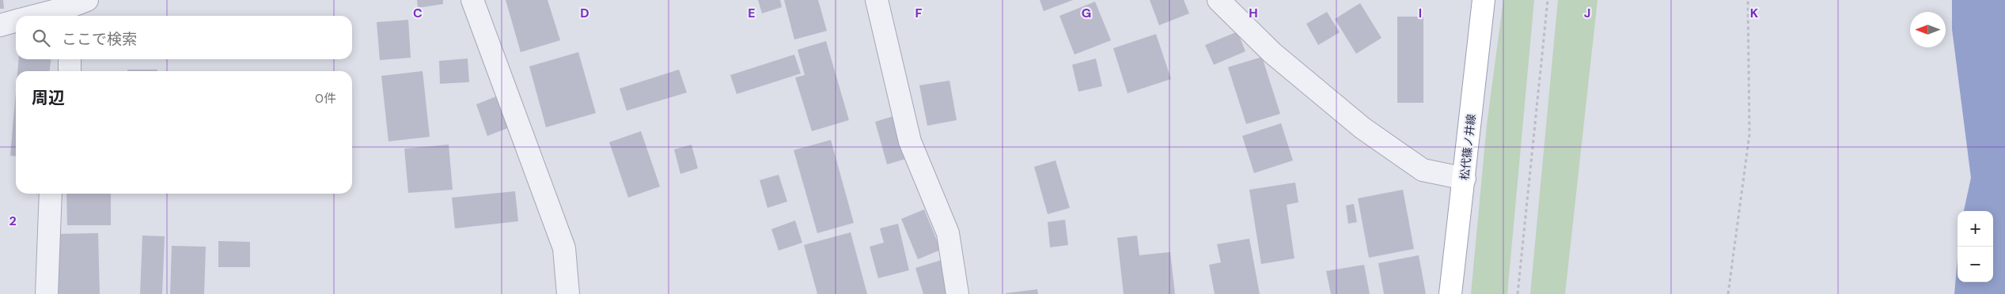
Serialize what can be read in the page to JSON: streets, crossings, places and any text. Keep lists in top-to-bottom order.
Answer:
{
  "streets": {
    "main road": ["松代篠ノ井線"]
  },
  "north": "left",
  "page": {
    "search": "ここで検索",
    "heading": ["周辺", "0件"],
    "map_buttons": ["+", "−"]
  },
  "grid": {
    "columns": [
      "C",
      "D",
      "E",
      "F",
      "G",
      "H",
      "I",
      "J",
      "K"
    ],
    "rows": ["2"]
  }
}
